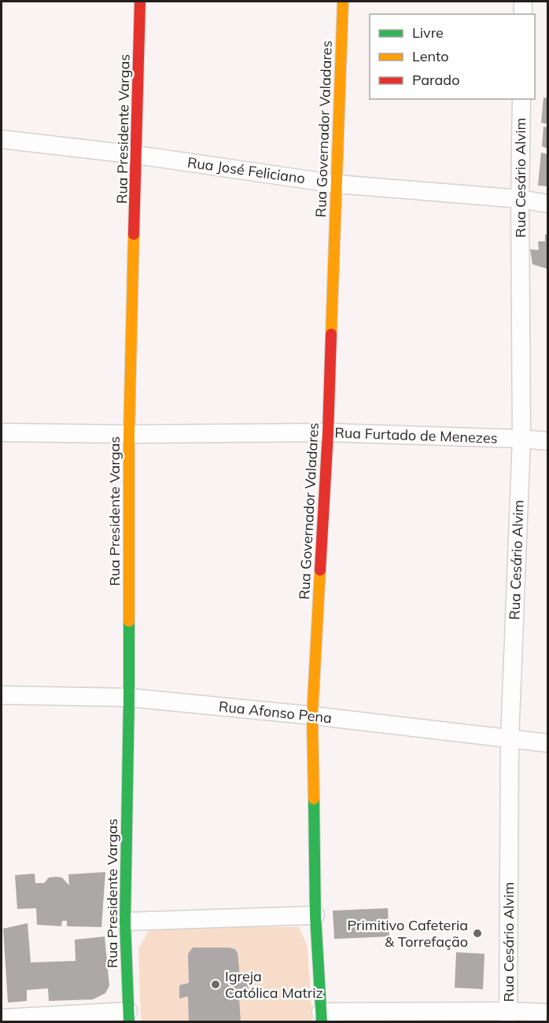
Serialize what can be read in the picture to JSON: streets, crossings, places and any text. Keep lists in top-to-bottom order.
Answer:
{
  "streets": {
    "street": [
      "Rua Presidente Vargas",
      "Rua Governador Valadares",
      "Rua José Feliciano",
      "Rua Cesário Alvim",
      "Rua Furtado de Menezes",
      "Rua Afonso Pena"
    ]
  },
  "crossings": [
    ["Rua Presidente Vargas", "Rua José Feliciano"],
    ["Rua Presidente Vargas", "Rua Furtado de Menezes"],
    ["Rua Presidente Vargas", "Rua Afonso Pena"],
    ["Rua Governador Valadares", "Rua José Feliciano"],
    ["Rua Governador Valadares", "Rua Furtado de Menezes"],
    ["Rua Governador Valadares", "Rua Afonso Pena"],
    ["Rua José Feliciano", "Rua Cesário Alvim"],
    ["Rua Cesário Alvim", "Rua Furtado de Menezes"],
    ["Rua Cesário Alvim", "Rua Afonso Pena"]
  ],
  "places": ["Primitivo Cafeteria & Torrefação", "Igreja Católica Matriz"],
  "legend": ["Livre", "Lento", "Parado"]
}
